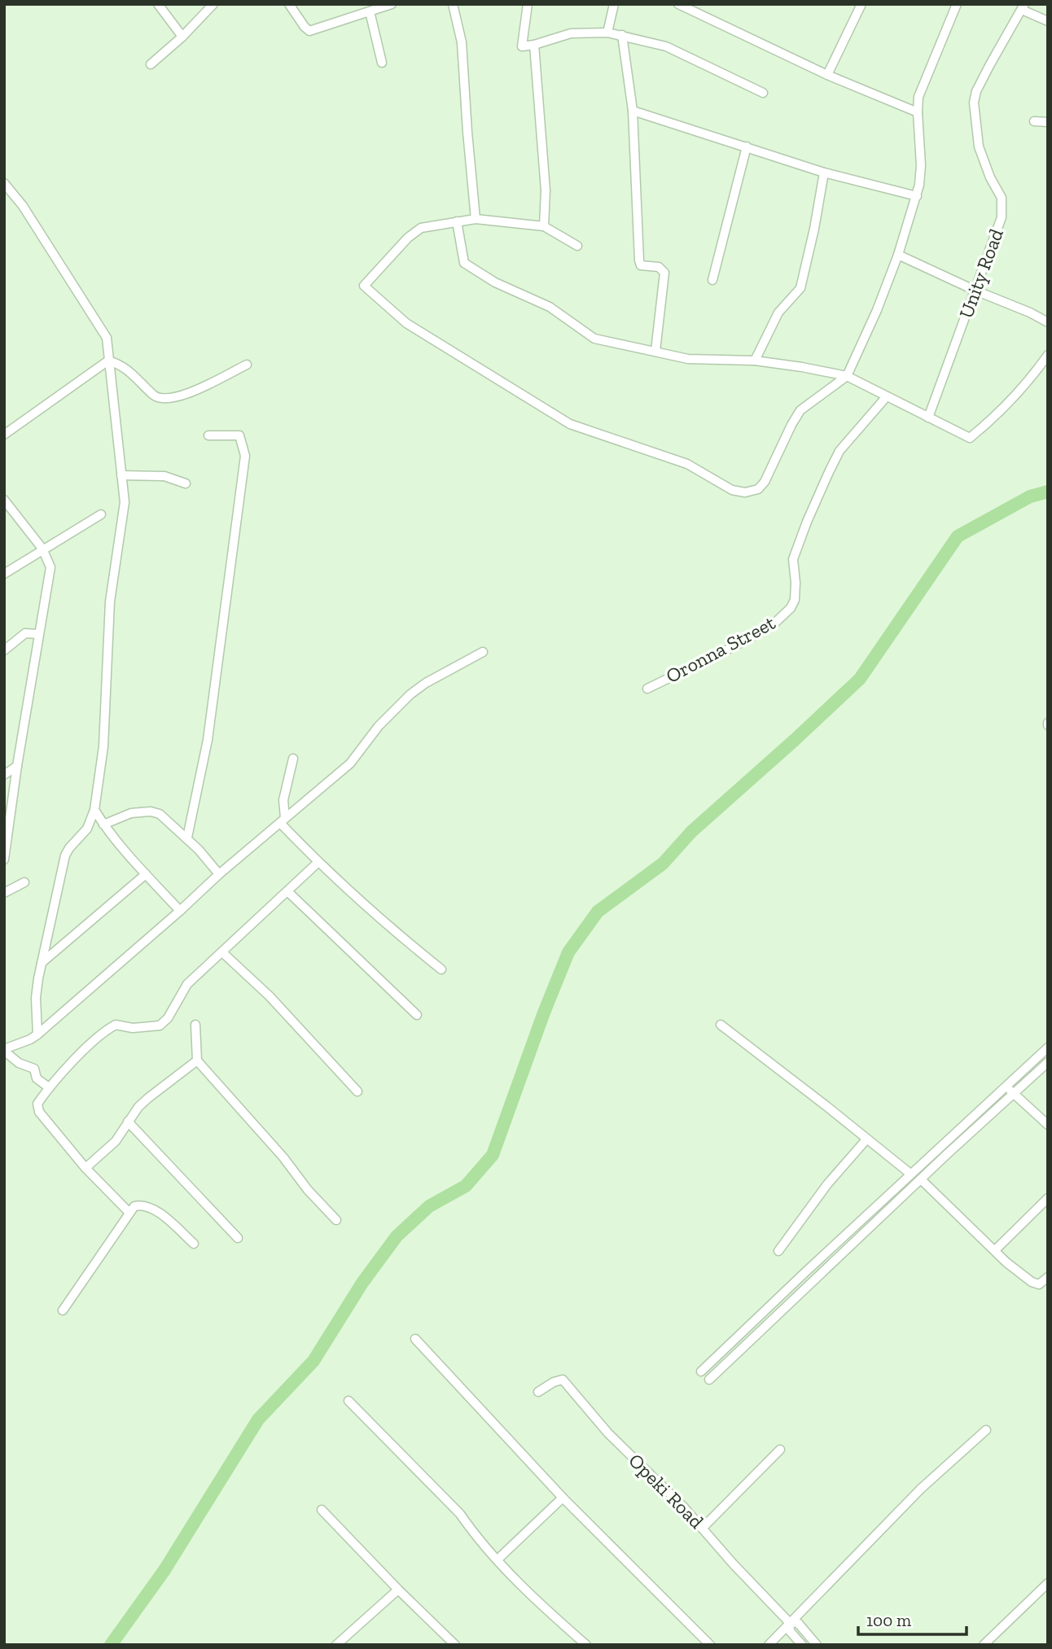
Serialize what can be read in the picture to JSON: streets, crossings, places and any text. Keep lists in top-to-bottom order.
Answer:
{
  "streets": {
    "street": ["Unity Road", "Oronna Street", "Opeki Road"]
  },
  "scale_bar": "100 m"
}
